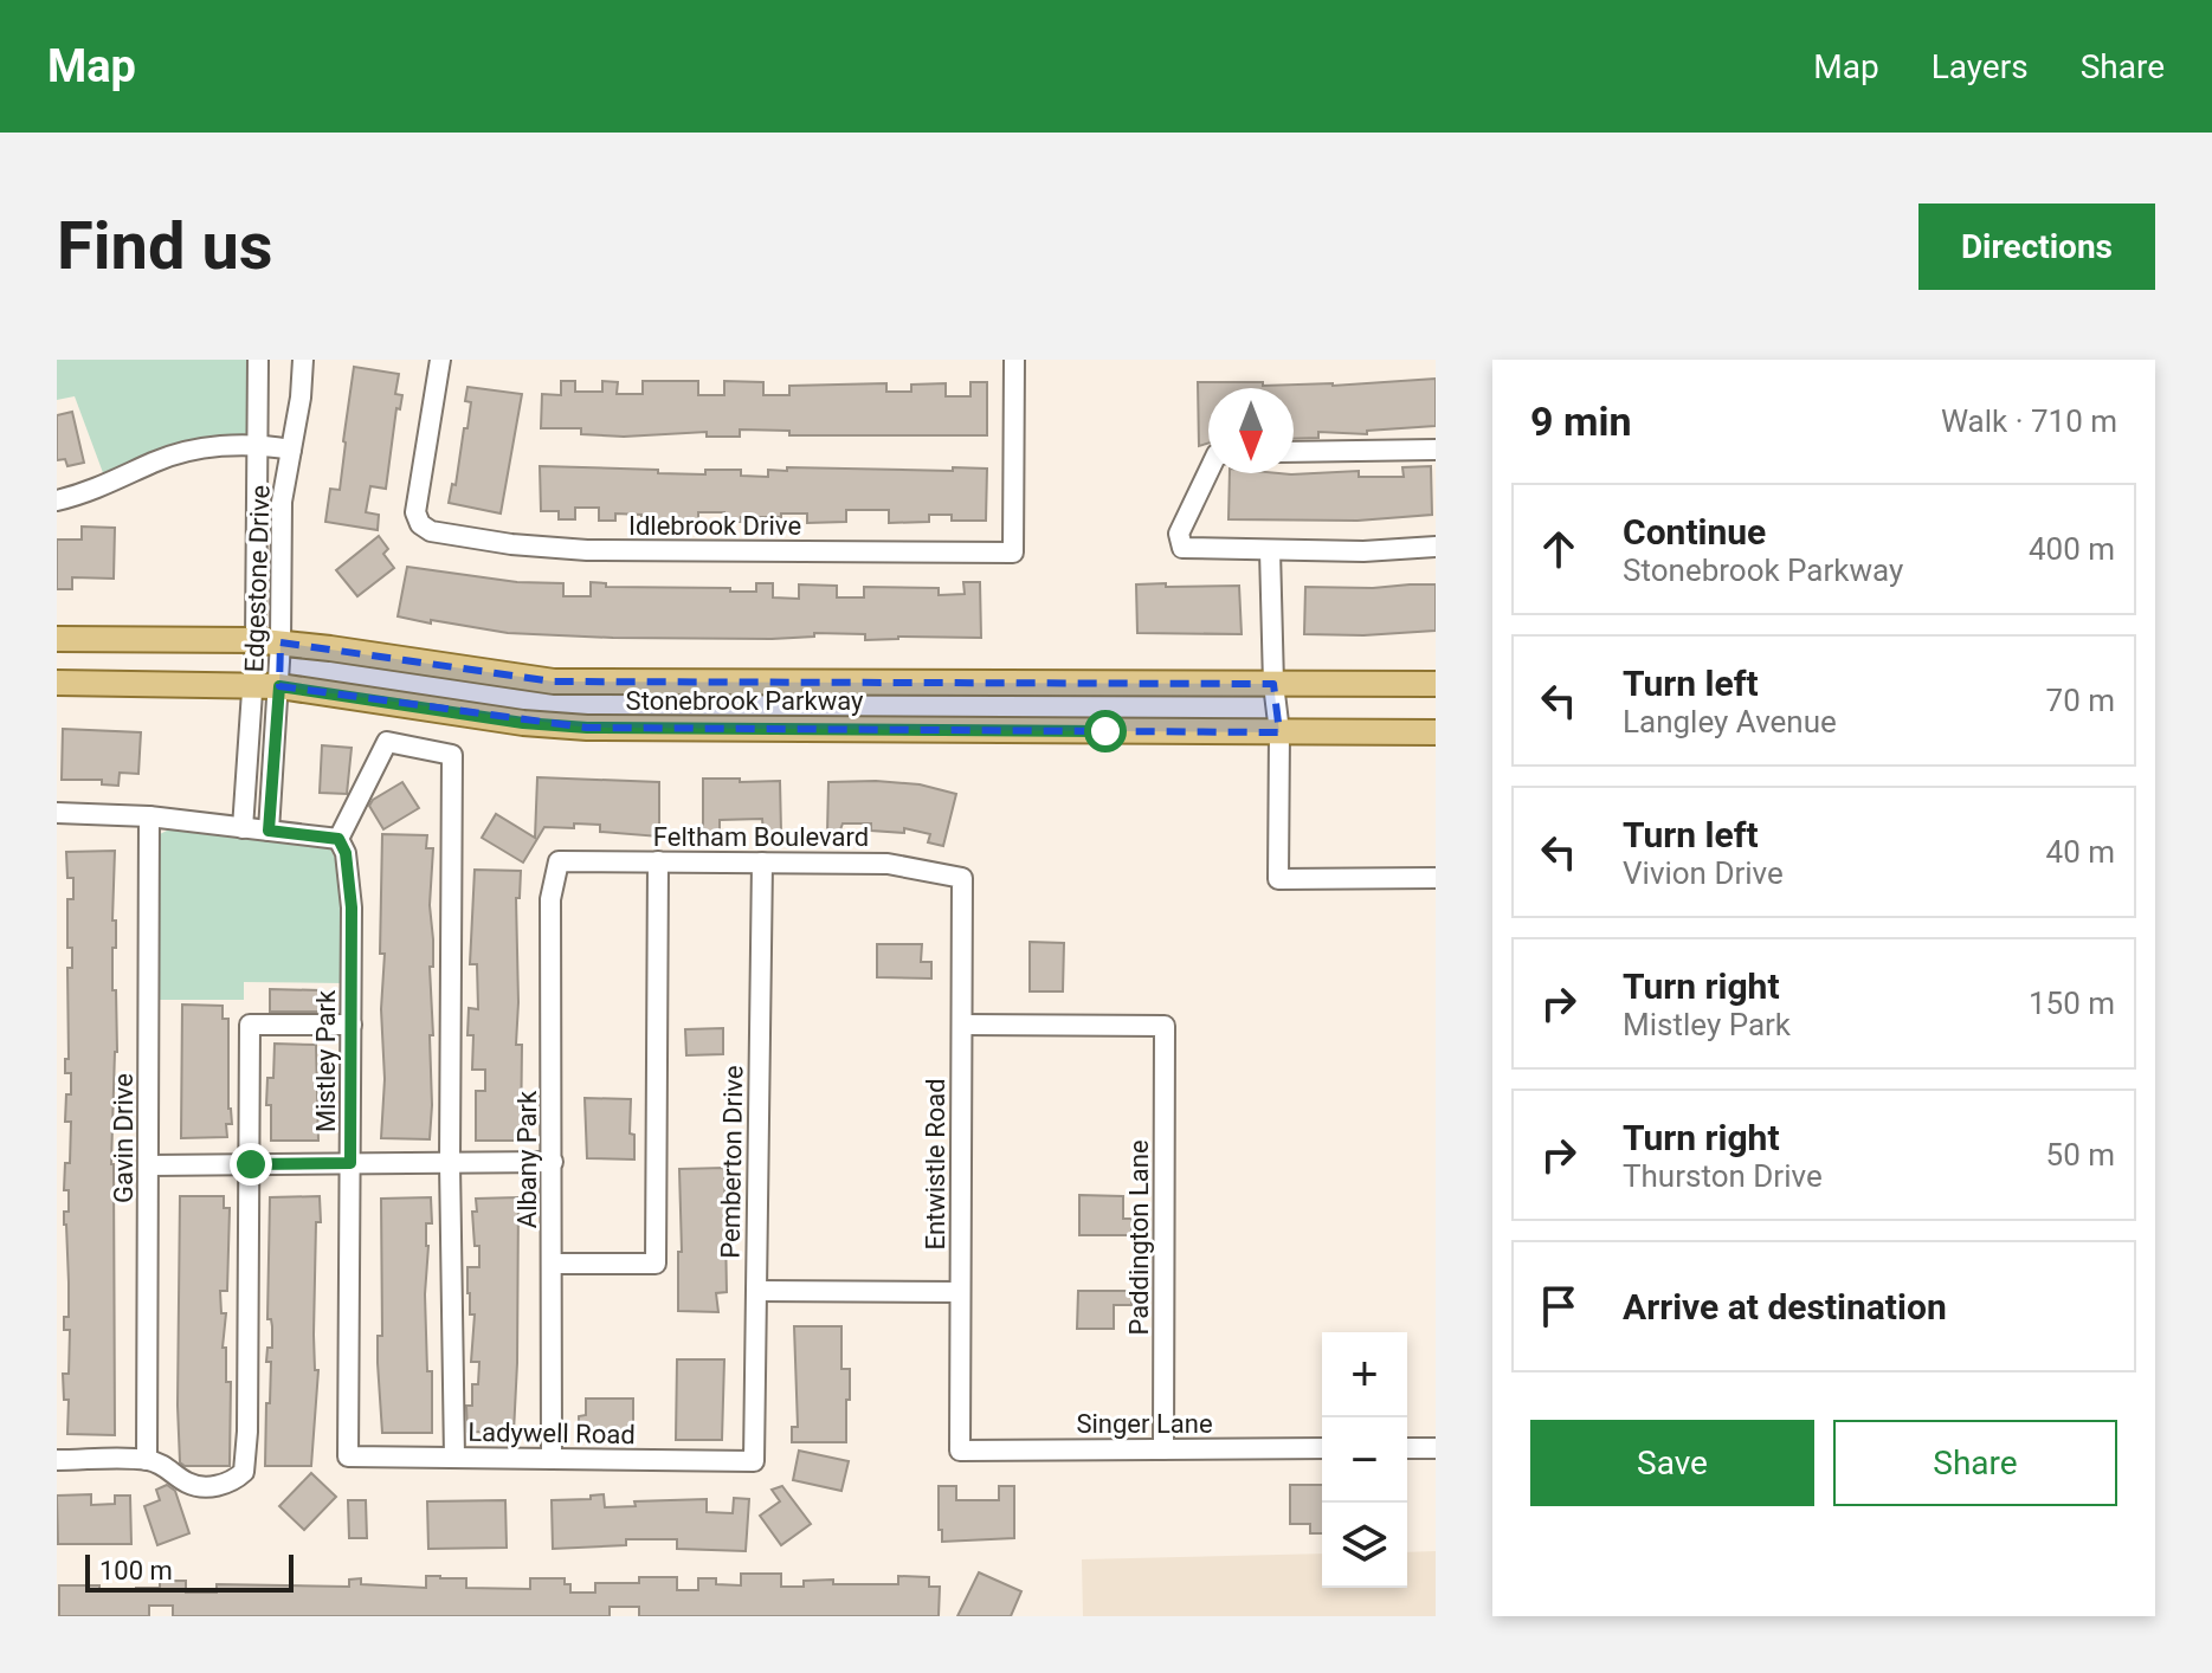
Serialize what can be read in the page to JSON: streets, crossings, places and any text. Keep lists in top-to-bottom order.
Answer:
{
  "streets": {
    "main road": ["Stonebrook Parkway"],
    "street": [
      "Idlebrook Drive",
      "Edgestone Drive",
      "Feltham Boulevard",
      "Mistley Park",
      "Gavin Drive",
      "Albany Park",
      "Pemberton Drive",
      "Entwistle Road",
      "Paddington Lane",
      "Singer Lane",
      "Ladywell Road"
    ]
  },
  "crossings": [
    ["Edgestone Drive", "Stonebrook Parkway"],
    ["Feltham Boulevard", "Albany Park"],
    ["Feltham Boulevard", "Pemberton Drive"],
    ["Feltham Boulevard", "Entwistle Road"],
    ["Mistley Park", "Ladywell Road"],
    ["Albany Park", "Ladywell Road"],
    ["Pemberton Drive", "Ladywell Road"],
    ["Entwistle Road", "Paddington Lane"],
    ["Entwistle Road", "Singer Lane"],
    ["Paddington Lane", "Singer Lane"]
  ],
  "scale_bar": "100 m",
  "north": "bottom",
  "page": {
    "header": "Map",
    "nav": ["Map", "Layers", "Share"],
    "buttons": [
      "Directions",
      ["Save", "Share"]
    ],
    "title": "Find us",
    "heading": ["9 min", "Walk · 710 m"],
    "list": [
      ["Continue", "Stonebrook Parkway", "400 m"],
      ["Turn left", "Langley Avenue", "70 m"],
      ["Turn left", "Vivion Drive", "40 m"],
      ["Turn right", "Mistley Park", "150 m"],
      ["Turn right", "Thurston Drive", "50 m"],
      "Arrive at destination"
    ],
    "map_buttons": ["+", "−"],
    "scale": "100 m"
  }
}
